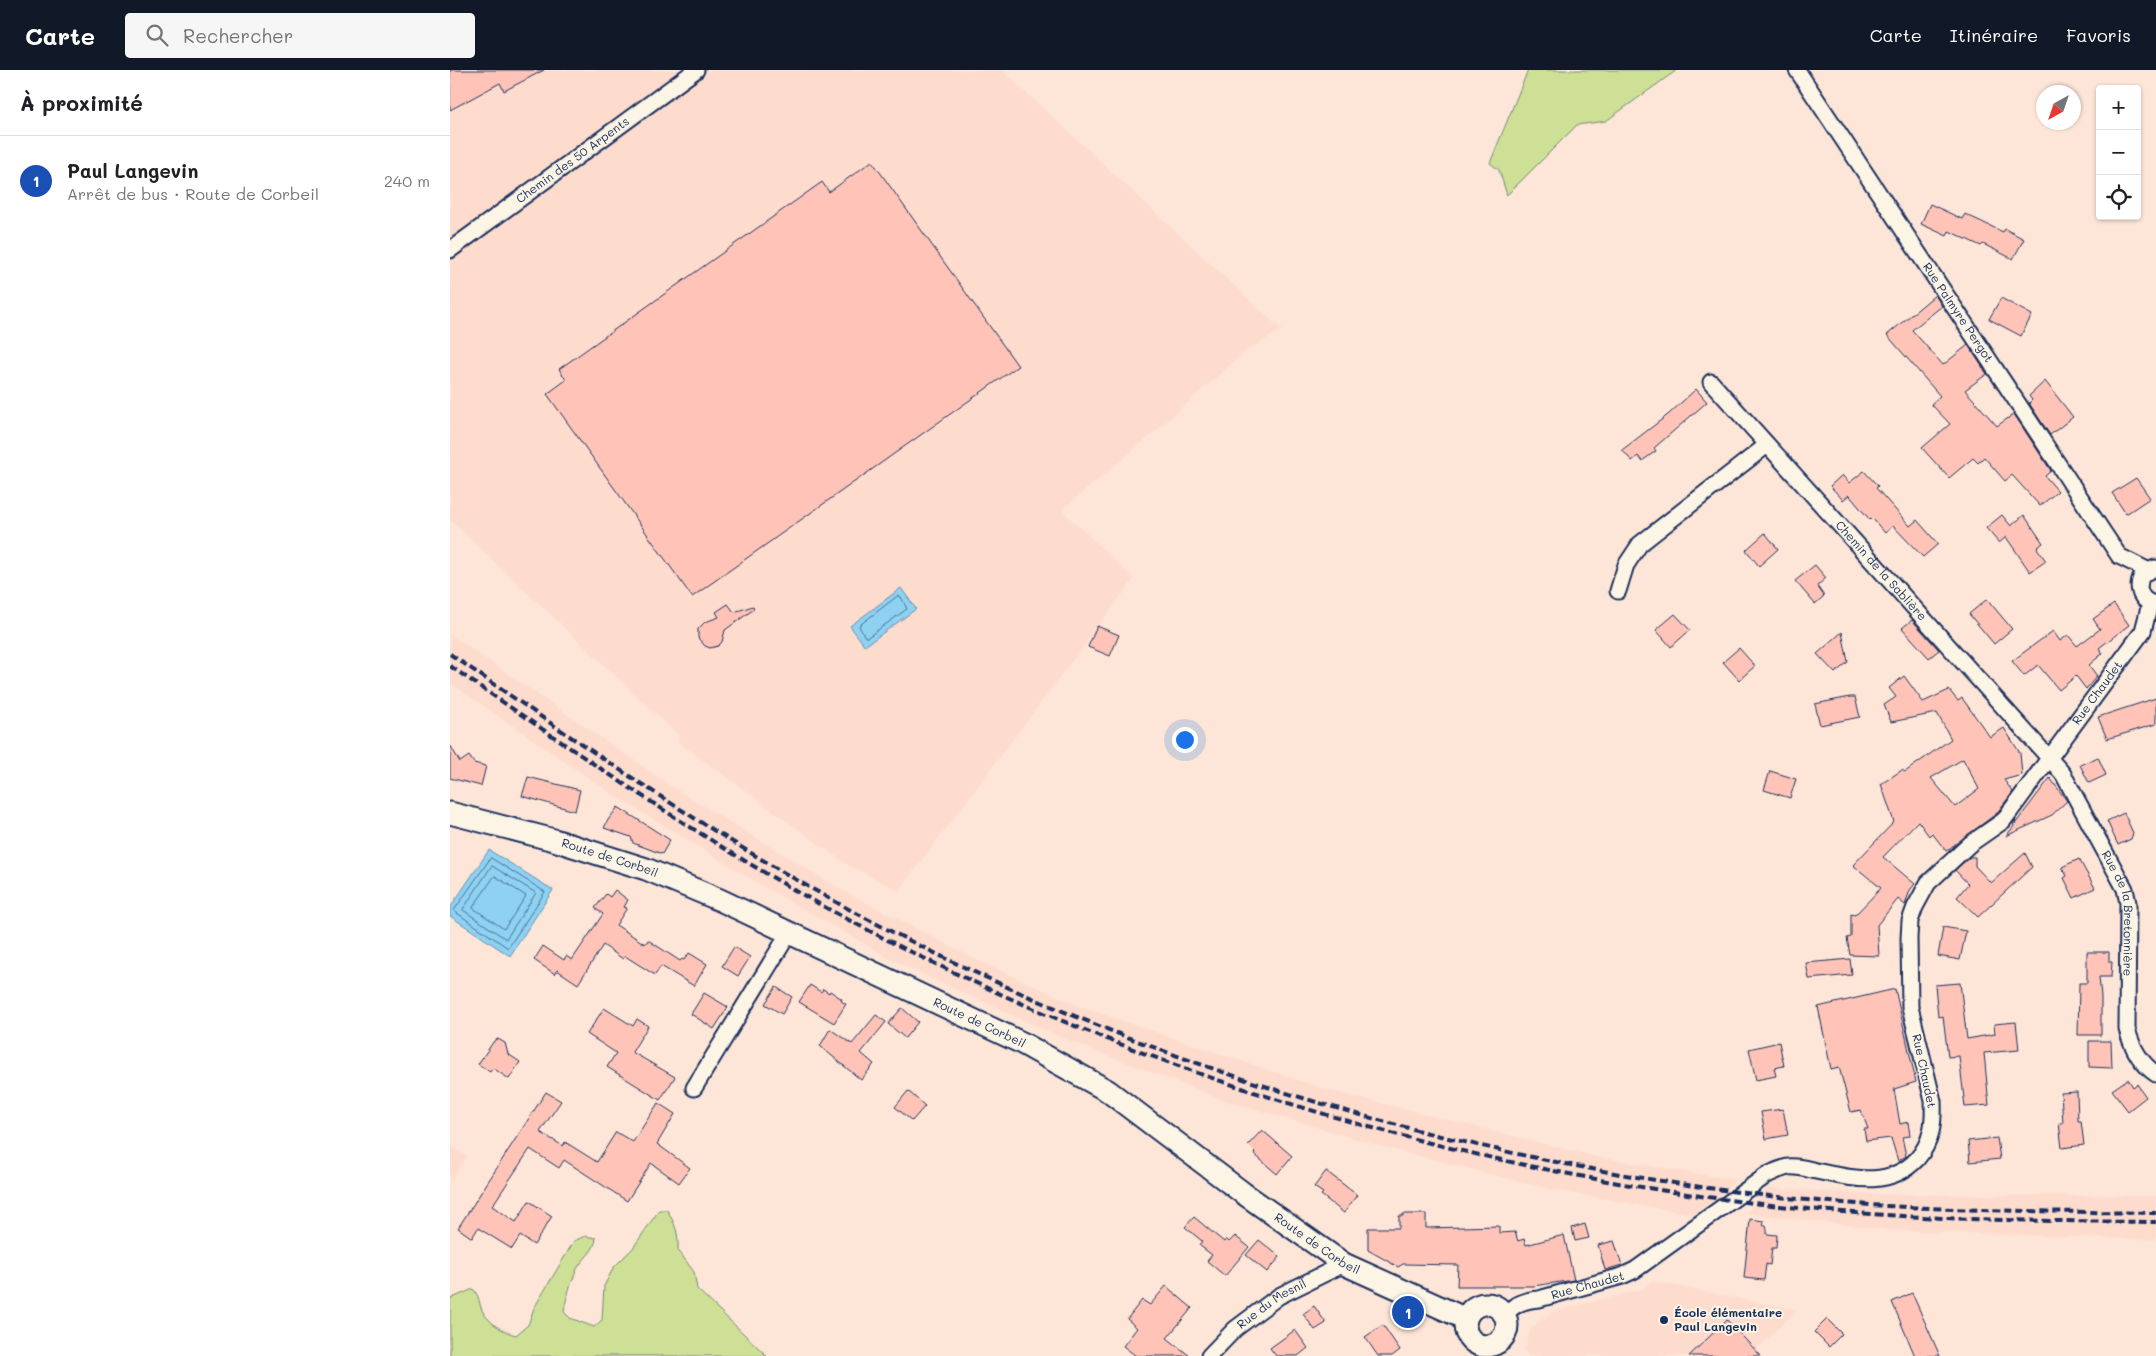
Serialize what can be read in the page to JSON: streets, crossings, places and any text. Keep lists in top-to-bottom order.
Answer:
{
  "streets": {
    "main road": ["Route de Corbeil"],
    "street": [
      "Chemin des 50 Arpents",
      "Rue Palmyre Pergot",
      "Chemin de la Sablière",
      "Rue Chaudet",
      "Rue de la Bretonnière",
      "Rue du Mesnil"
    ]
  },
  "crossings": [
    ["Rue Palmyre Pergot", "Rue Chaudet"],
    ["Chemin de la Sablière", "Rue Chaudet"],
    ["Chemin de la Sablière", "Rue de la Bretonnière"],
    ["Rue Chaudet", "Route de Corbeil"],
    ["Rue Chaudet", "Rue de la Bretonnière"],
    ["Route de Corbeil", "Rue du Mesnil"]
  ],
  "places": ["École élémentaire Paul Langevin"],
  "north": "bottom left",
  "page": {
    "header": "Carte",
    "search": "Rechercher",
    "nav": ["Carte", "Itinéraire", "Favoris"],
    "heading": "À proximité",
    "map_buttons": ["+", "−"],
    "list": [
      {
        "mark": "1",
        "name": "Paul Langevin",
        "note": "Arrêt de bus · Route de Corbeil",
        "value": "240 m"
      }
    ],
    "pins": "1"
  }
}
